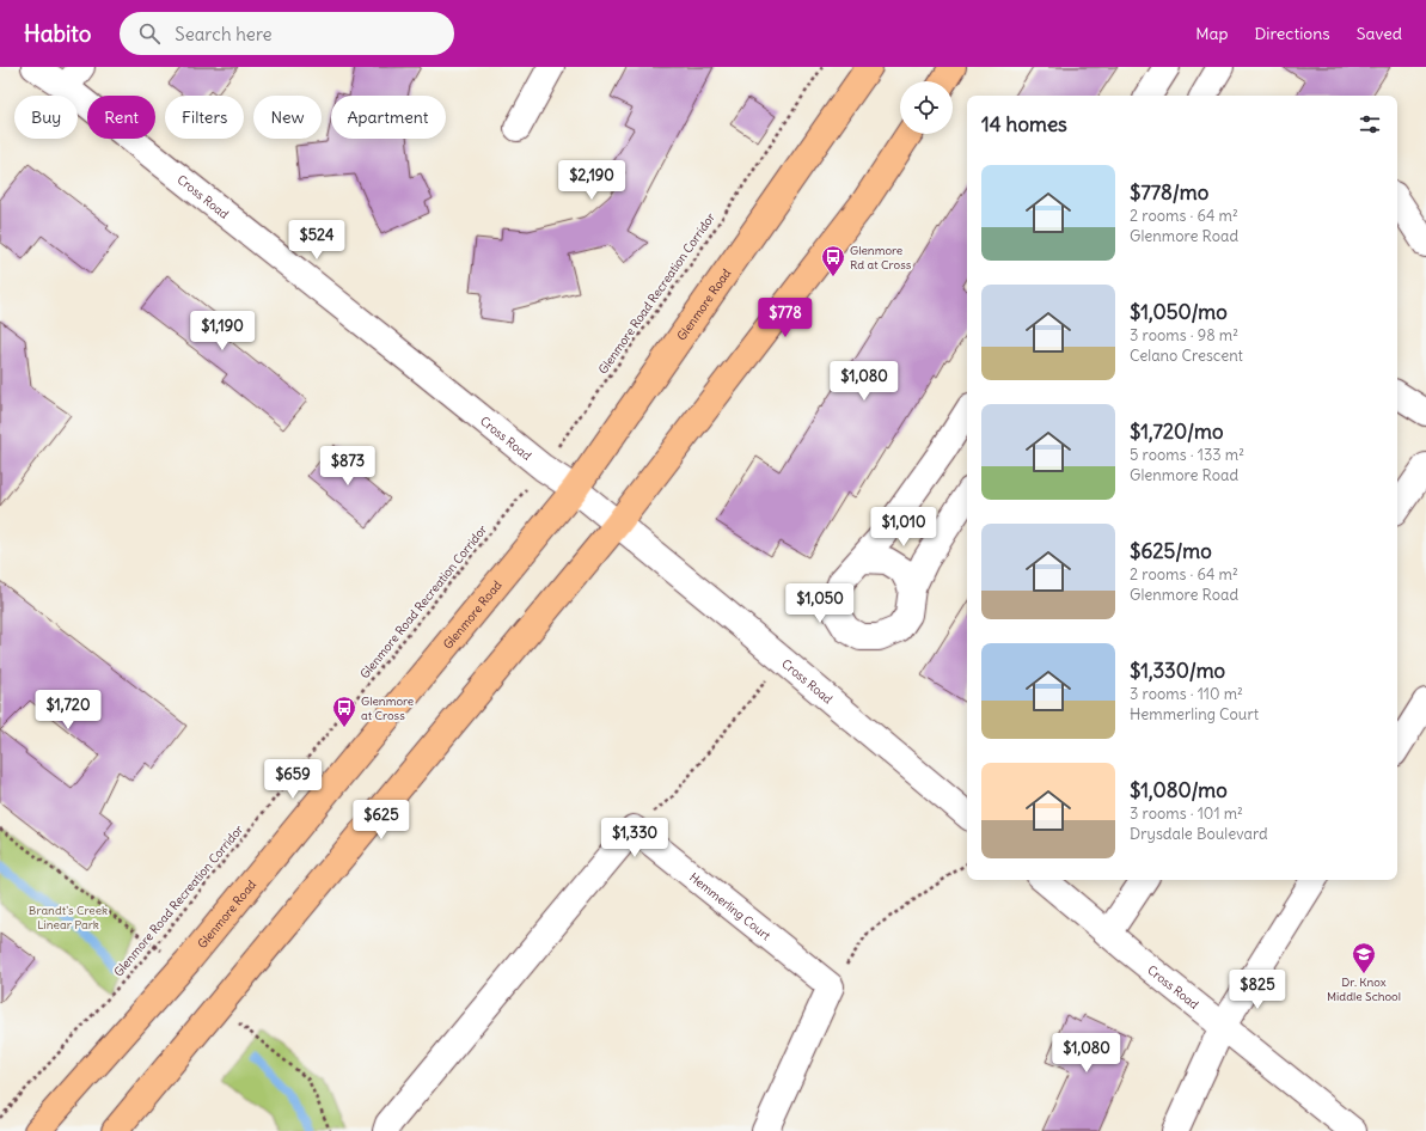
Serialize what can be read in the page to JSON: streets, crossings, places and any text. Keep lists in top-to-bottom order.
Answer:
{
  "streets": {
    "main road": ["Glenmore Road"],
    "street": ["Cross Road", "Hemmerling Court"],
    "path": ["Glenmore Road Recreation Corridor"]
  },
  "crossings": [
    ["Cross Road", "Glenmore Road Recreation Corridor"],
    ["Cross Road", "Glenmore Road"]
  ],
  "parks": ["Brandt's Creek Linear Park"],
  "places": {
    "bus stop": ["Glenmore Rd at Cross", "Glenmore at Cross"],
    "school or university": ["Dr. Knox Middle School"]
  },
  "page": {
    "header": "Habito",
    "search": "Search here",
    "nav": ["Map", "Directions", "Saved"],
    "chip": [
      "Buy",
      "Rent",
      "Filters",
      "New",
      "Apartment"
    ],
    "heading": "14 homes",
    "list": [
      {
        "name": "$778/mo",
        "note": "2 rooms · 64 m² · Glenmore Road"
      },
      {
        "name": "$1,050/mo",
        "note": "3 rooms · 98 m² · Celano Crescent"
      },
      {
        "name": "$1,720/mo",
        "note": "5 rooms · 133 m² · Glenmore Road"
      },
      {
        "name": "$625/mo",
        "note": "2 rooms · 64 m² · Glenmore Road"
      },
      {
        "name": "$1,330/mo",
        "note": "3 rooms · 110 m² · Hemmerling Court"
      },
      {
        "name": "$1,080/mo",
        "note": "3 rooms · 101 m² · Drysdale Boulevard"
      }
    ],
    "price": [
      "$2,190",
      "$524",
      "$778",
      "$1,190",
      "$1,080",
      "$873",
      "$1,010",
      "$1,050",
      "$1,720",
      "$659",
      "$625",
      "$1,330",
      "$825",
      "$1,080"
    ]
  }
}
